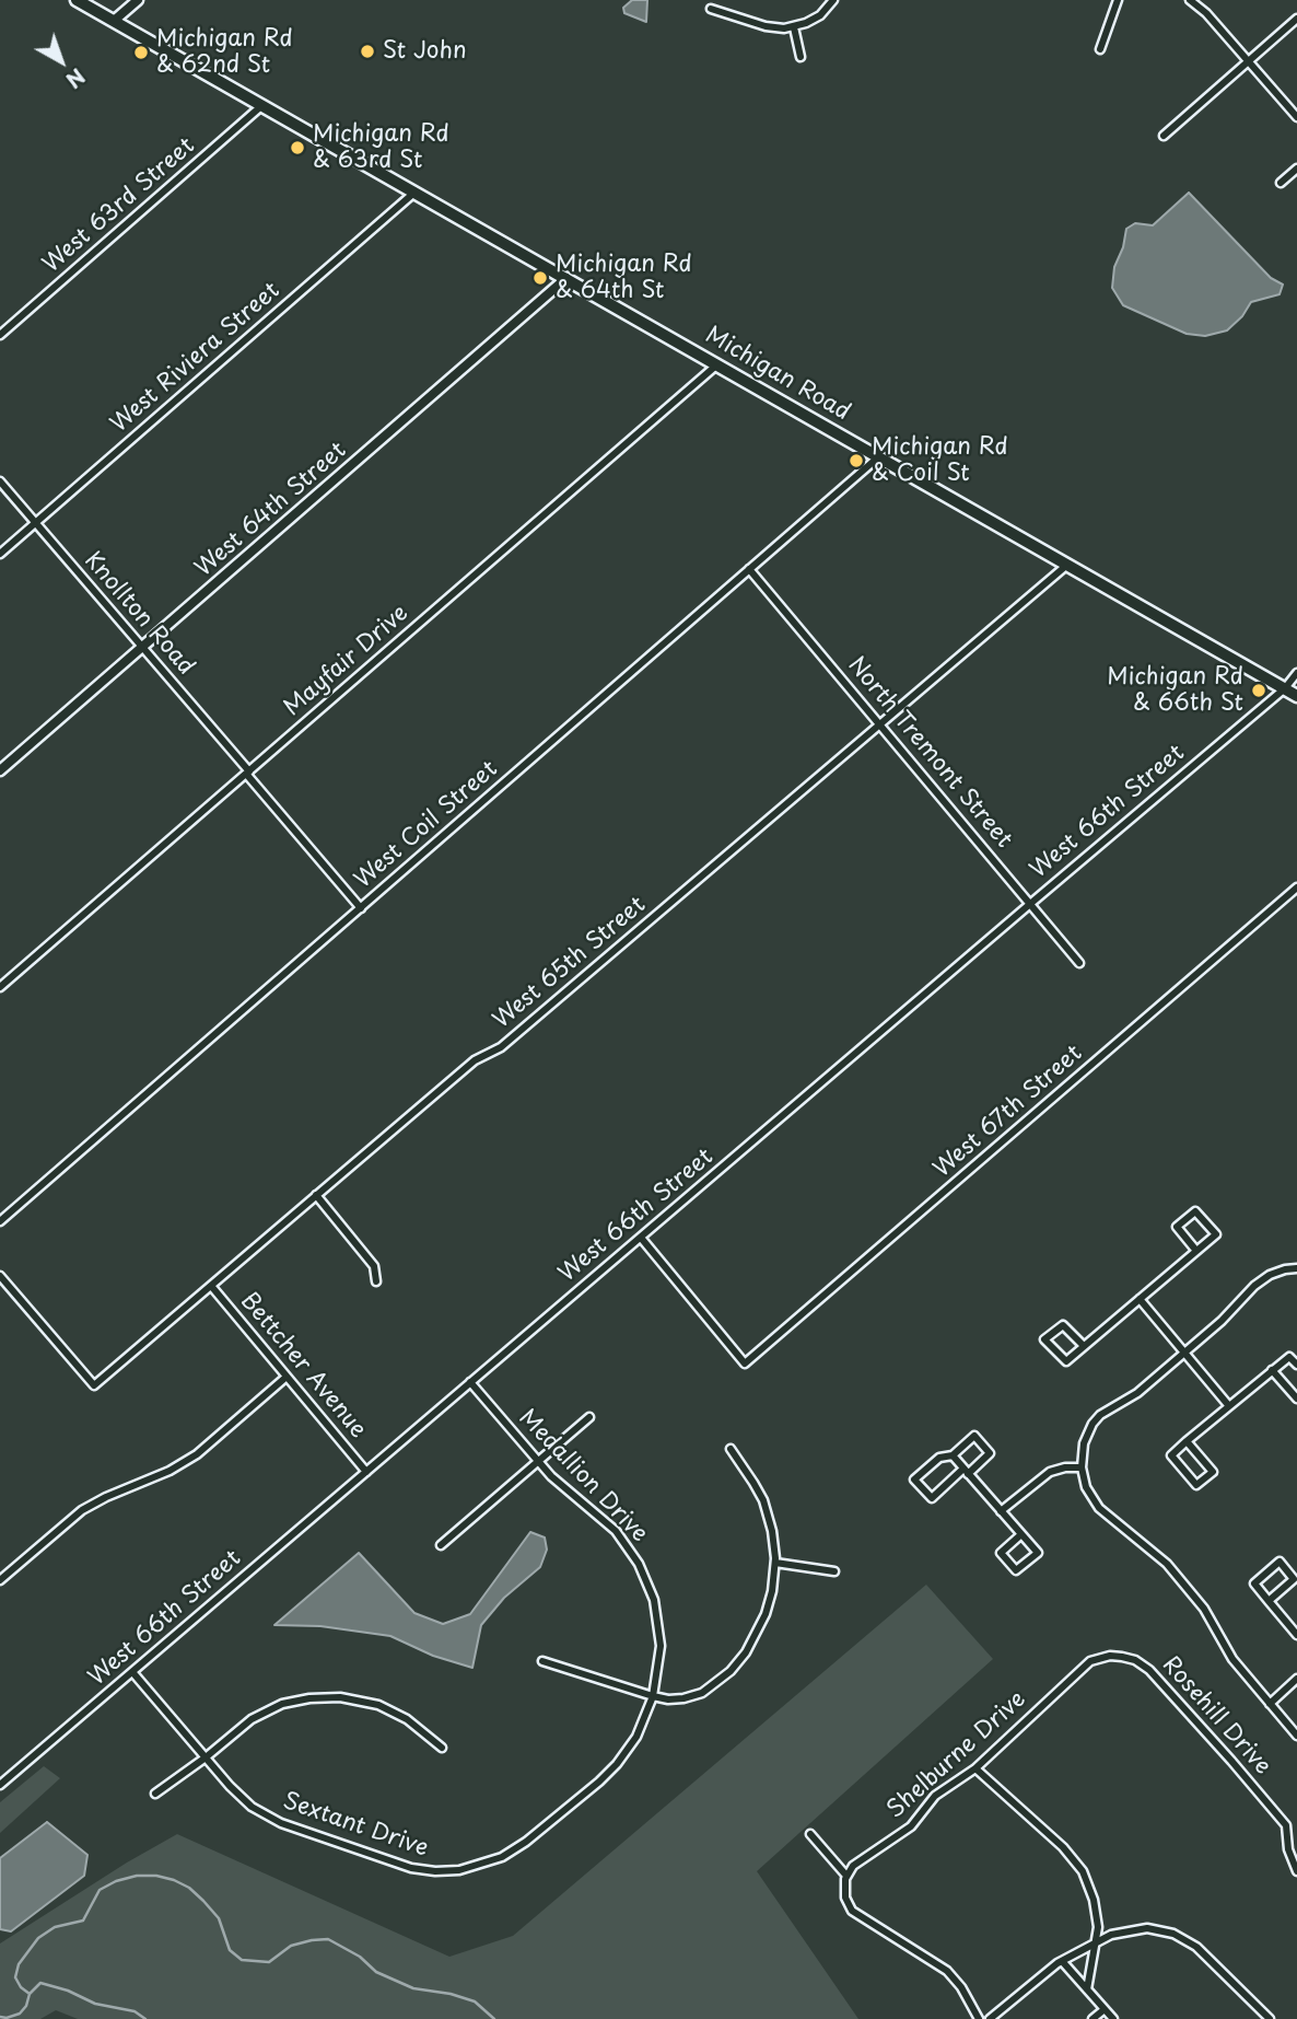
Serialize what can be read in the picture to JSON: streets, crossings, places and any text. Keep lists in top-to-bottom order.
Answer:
{
  "streets": {
    "main road": ["Michigan Road"],
    "street": [
      "West 63rd Street",
      "West Riviera Street",
      "West 64th Street",
      "Knollton Road",
      "Mayfair Drive",
      "North Tremont Street",
      "West 66th Street",
      "West Coil Street",
      "West 65th Street",
      "West 67th Street",
      "Bettcher Avenue",
      "Medallion Drive",
      "Rosehill Drive",
      "Shelburne Drive",
      "Sextant Drive"
    ]
  },
  "crossings": [
    ["West 63rd Street", "Michigan Road"],
    ["West Riviera Street", "Michigan Road"],
    ["West Riviera Street", "Knollton Road"],
    ["Michigan Road", "West 64th Street"],
    ["Michigan Road", "Mayfair Drive"],
    ["Michigan Road", "West 66th Street"],
    ["Michigan Road", "West Coil Street"],
    ["Michigan Road", "West 65th Street"],
    ["West 64th Street", "Knollton Road"],
    ["Knollton Road", "Mayfair Drive"],
    ["Knollton Road", "West Coil Street"],
    ["North Tremont Street", "West 66th Street"],
    ["North Tremont Street", "West Coil Street"],
    ["North Tremont Street", "West 65th Street"],
    ["West 66th Street", "West 67th Street"],
    ["West 66th Street", "Bettcher Avenue"],
    ["West 66th Street", "Medallion Drive"],
    ["West 66th Street", "Sextant Drive"],
    ["West 65th Street", "Bettcher Avenue"],
    ["Medallion Drive", "Sextant Drive"],
    ["Rosehill Drive", "Shelburne Drive"]
  ],
  "places": [
    "St John",
    "Michigan Rd & 62nd St",
    "Michigan Rd & 63rd St",
    "Michigan Rd & 64th St",
    "Michigan Rd & Coil St",
    "Michigan Rd & 66th St"
  ],
  "north": "bottom right"
}
